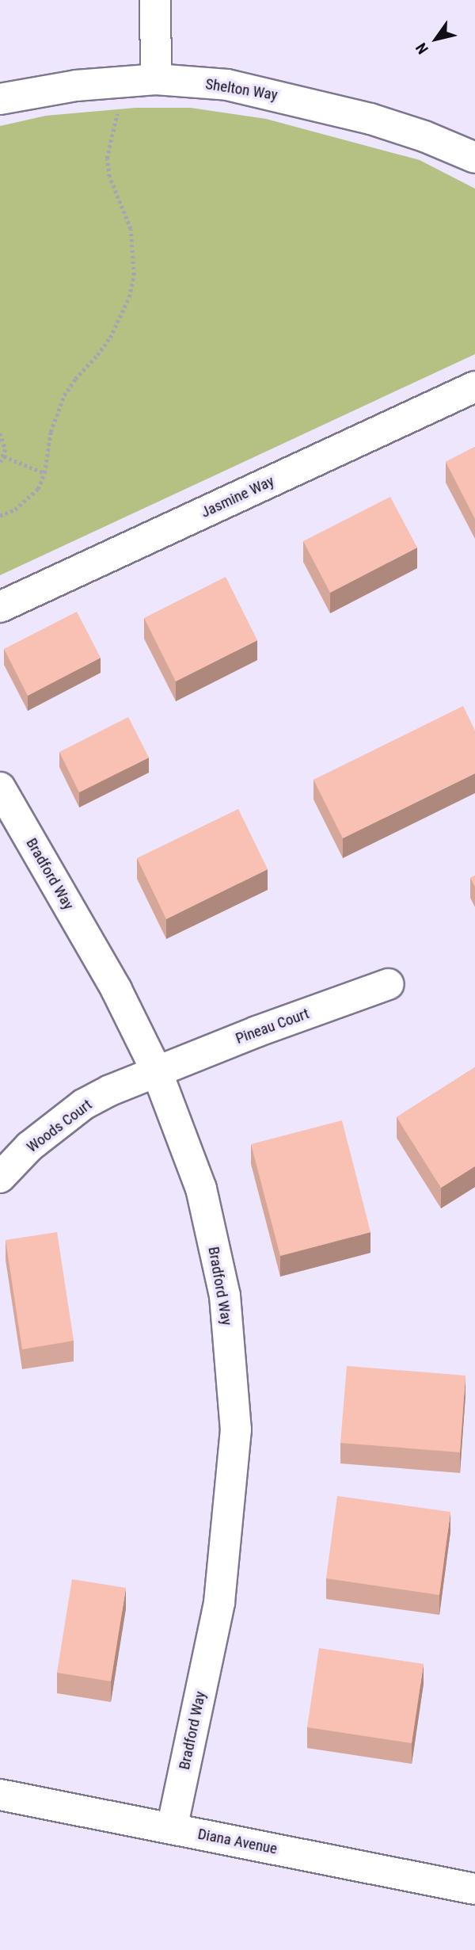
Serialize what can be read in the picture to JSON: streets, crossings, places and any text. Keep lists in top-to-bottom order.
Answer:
{
  "streets": {
    "street": [
      "Shelton Way",
      "Jasmine Way",
      "Bradford Way",
      "Pineau Court",
      "Woods Court",
      "Diana Avenue"
    ]
  },
  "crossings": [
    ["Bradford Way", "Pineau Court"],
    ["Bradford Way", "Woods Court"],
    ["Bradford Way", "Diana Avenue"],
    ["Pineau Court", "Woods Court"]
  ],
  "north": "bottom left"
}
